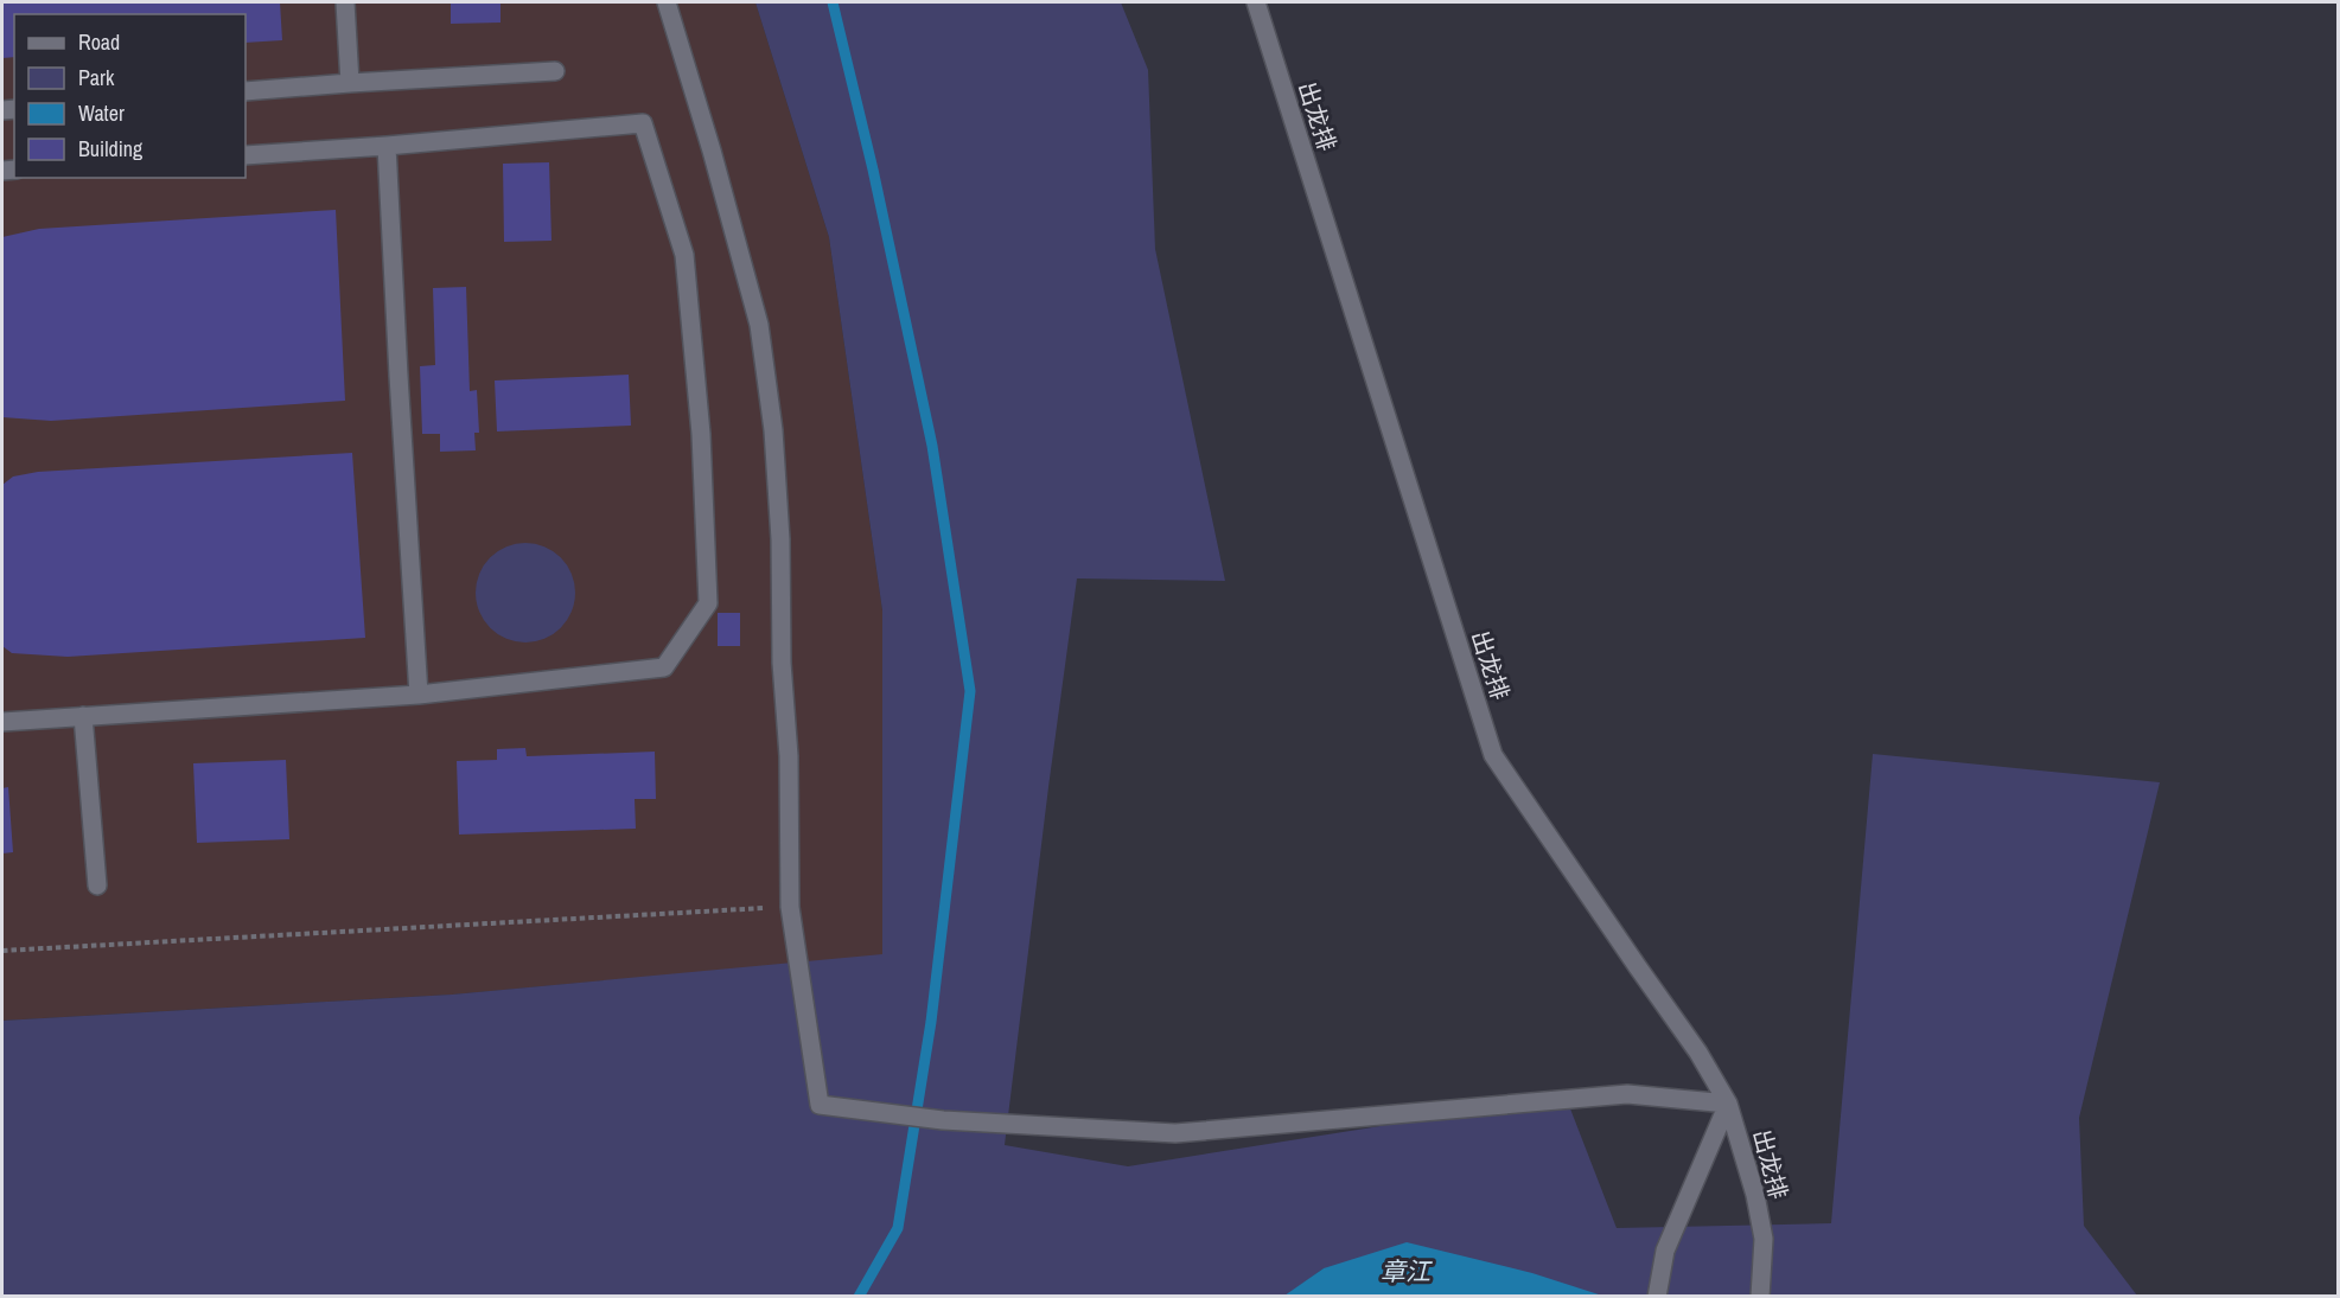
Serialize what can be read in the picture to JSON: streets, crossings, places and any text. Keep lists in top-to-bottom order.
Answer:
{
  "streets": {
    "street": ["出龙排"]
  },
  "water": ["章江"],
  "legend": [
    "Road",
    "Park",
    "Water",
    "Building"
  ]
}
